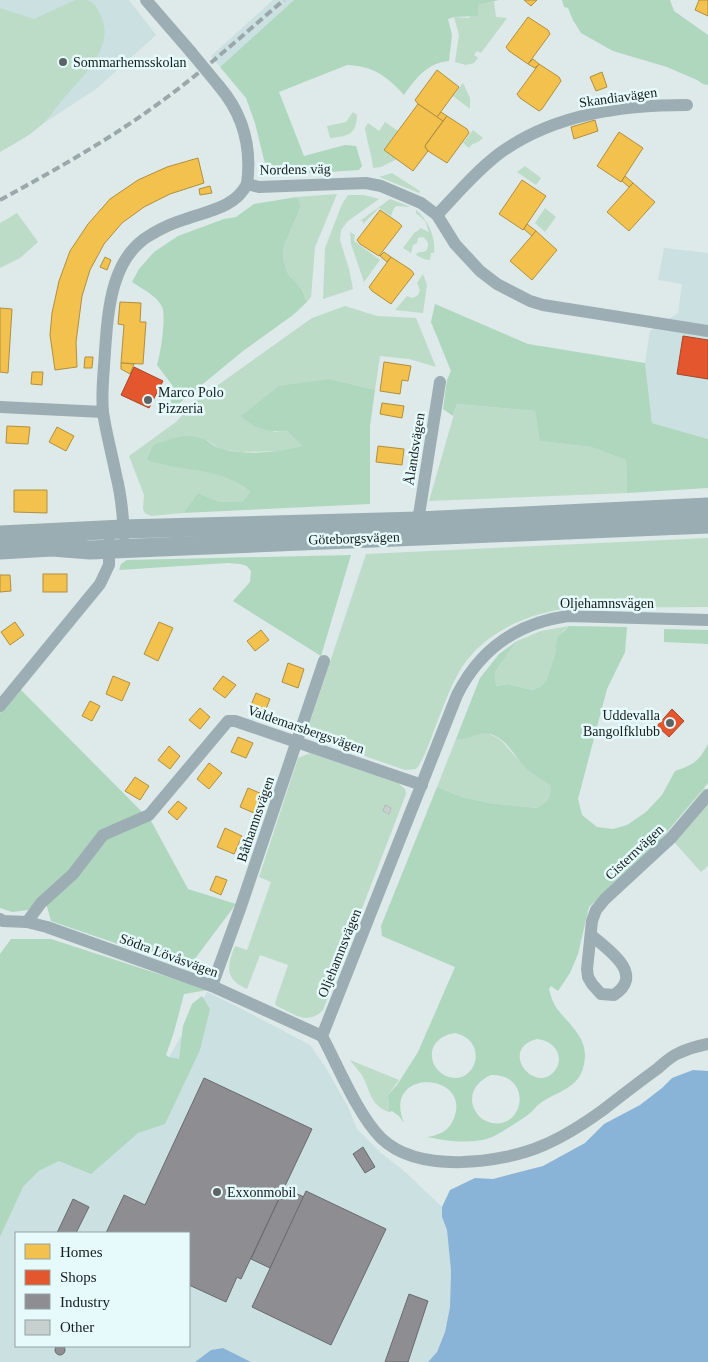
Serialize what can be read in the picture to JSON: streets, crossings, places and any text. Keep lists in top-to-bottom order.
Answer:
{
  "streets": {
    "main road": ["Göteborgsvägen"],
    "street": [
      "Skandiavägen",
      "Nordens väg",
      "Ålandsvägen",
      "Oljehamnsvägen",
      "Valdemarsbergsvägen",
      "Båthamnsvägen",
      "Cisternvägen",
      "Södra Lövåsvägen"
    ]
  },
  "crossings": [
    ["Skandiavägen", "Nordens väg"],
    ["Nordens väg", "Göteborgsvägen"],
    ["Ålandsvägen", "Göteborgsvägen"],
    ["Oljehamnsvägen", "Valdemarsbergsvägen"],
    ["Oljehamnsvägen", "Södra Lövåsvägen"],
    ["Valdemarsbergsvägen", "Båthamnsvägen"],
    ["Valdemarsbergsvägen", "Södra Lövåsvägen"],
    ["Båthamnsvägen", "Södra Lövåsvägen"]
  ],
  "places": [
    "Sommarhemsskolan",
    "Marco Polo Pizzeria",
    "Uddevalla Bangolfklubb",
    "Exxonmobil"
  ],
  "legend": [
    "Homes",
    "Shops",
    "Industry",
    "Other"
  ]
}
